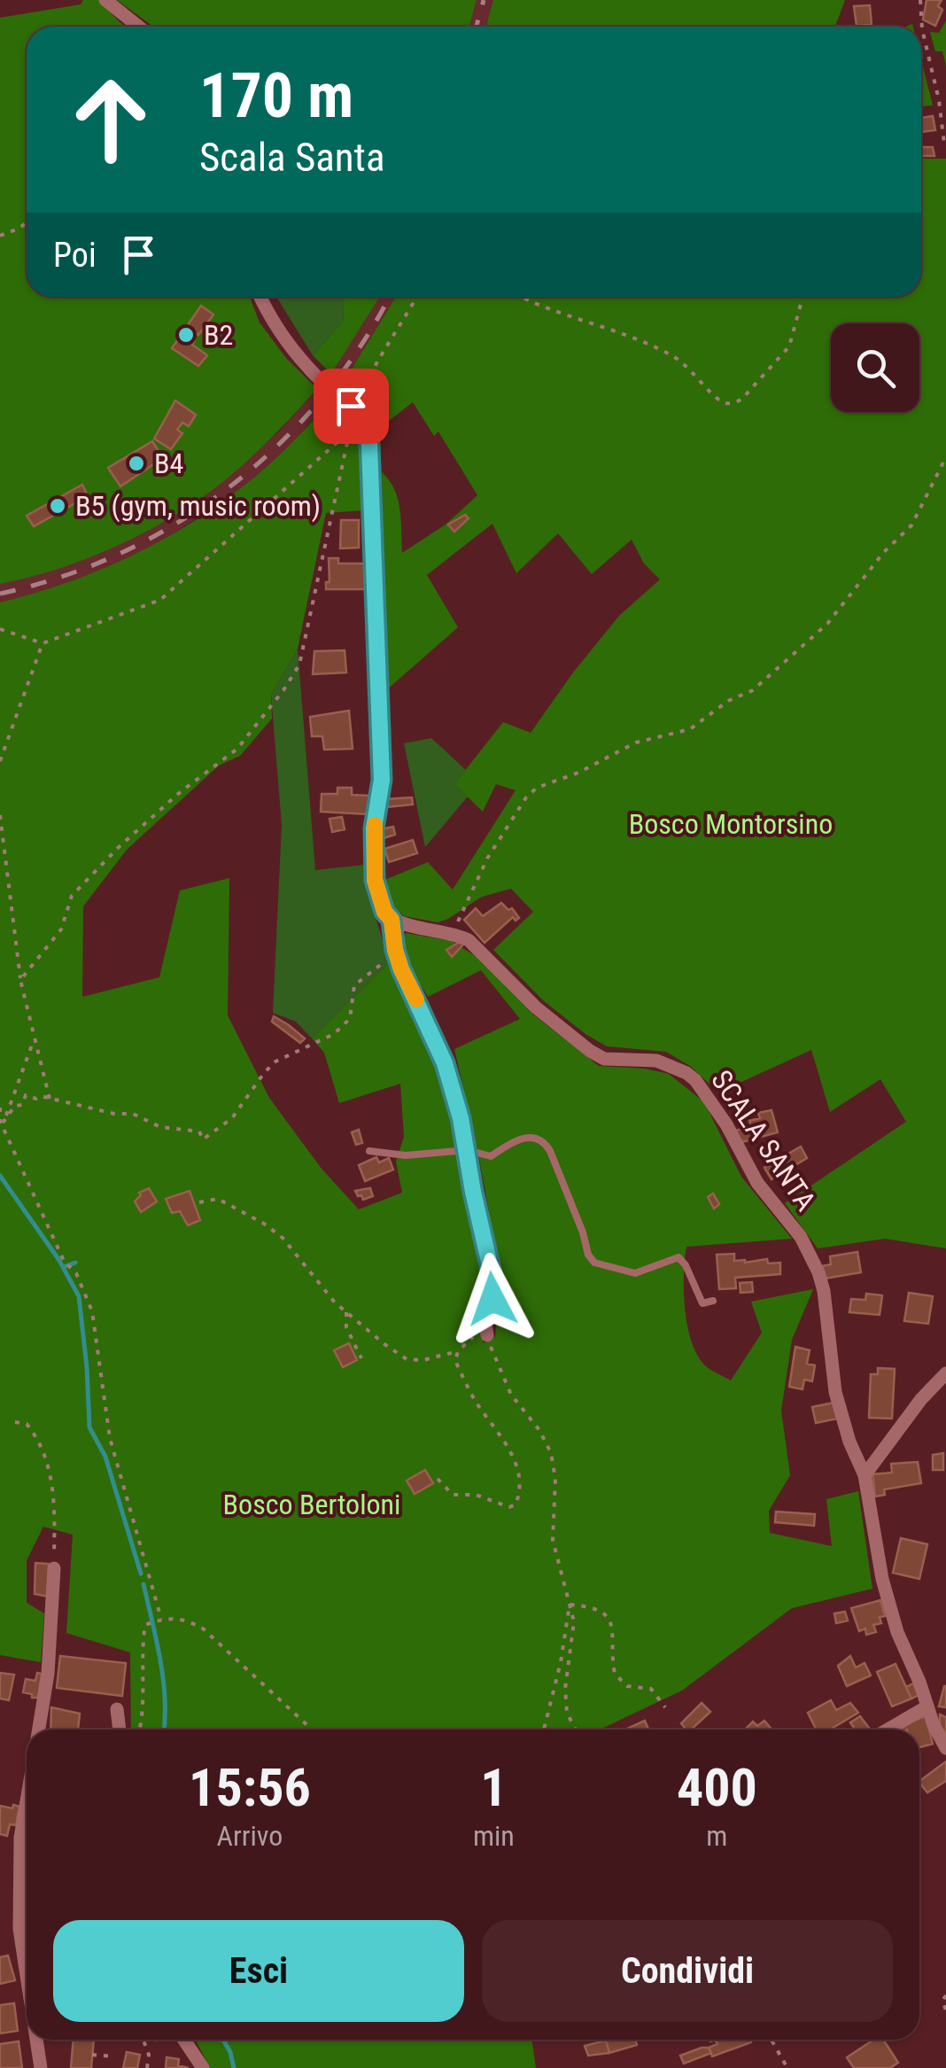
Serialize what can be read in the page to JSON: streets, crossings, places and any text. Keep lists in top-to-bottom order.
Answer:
{
  "streets": {
    "street": ["SCALA SANTA"]
  },
  "parks": ["Bosco Montorsino", "Bosco Bertoloni"],
  "places": ["B2", "B4", "B5 (gym, music room)"],
  "page": {
    "turn": ["170 m", "Scala Santa"],
    "then": "Poi",
    "eta": [
      "15:56",
      "Arrivo",
      "1",
      "min",
      "400",
      "m"
    ],
    "buttons": ["Esci", "Condividi"]
  }
}
